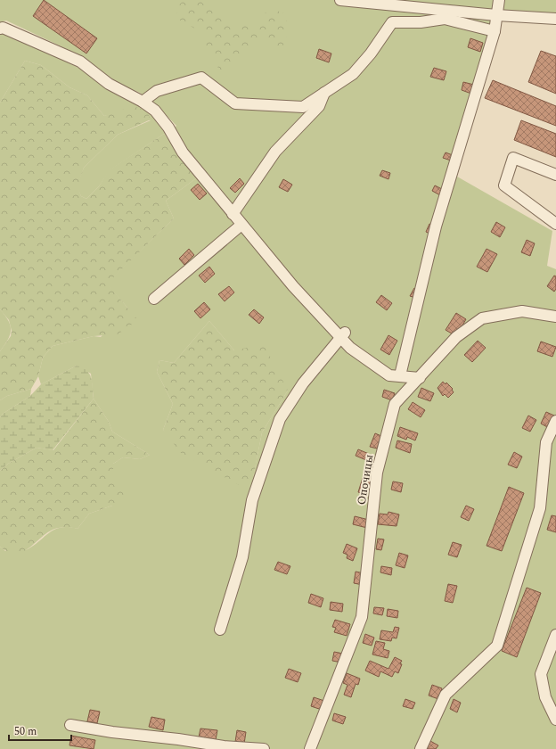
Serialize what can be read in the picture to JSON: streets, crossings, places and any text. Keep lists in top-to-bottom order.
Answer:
{
  "streets": {
    "street": ["Опочицы"]
  },
  "scale_bar": "50 m"
}
